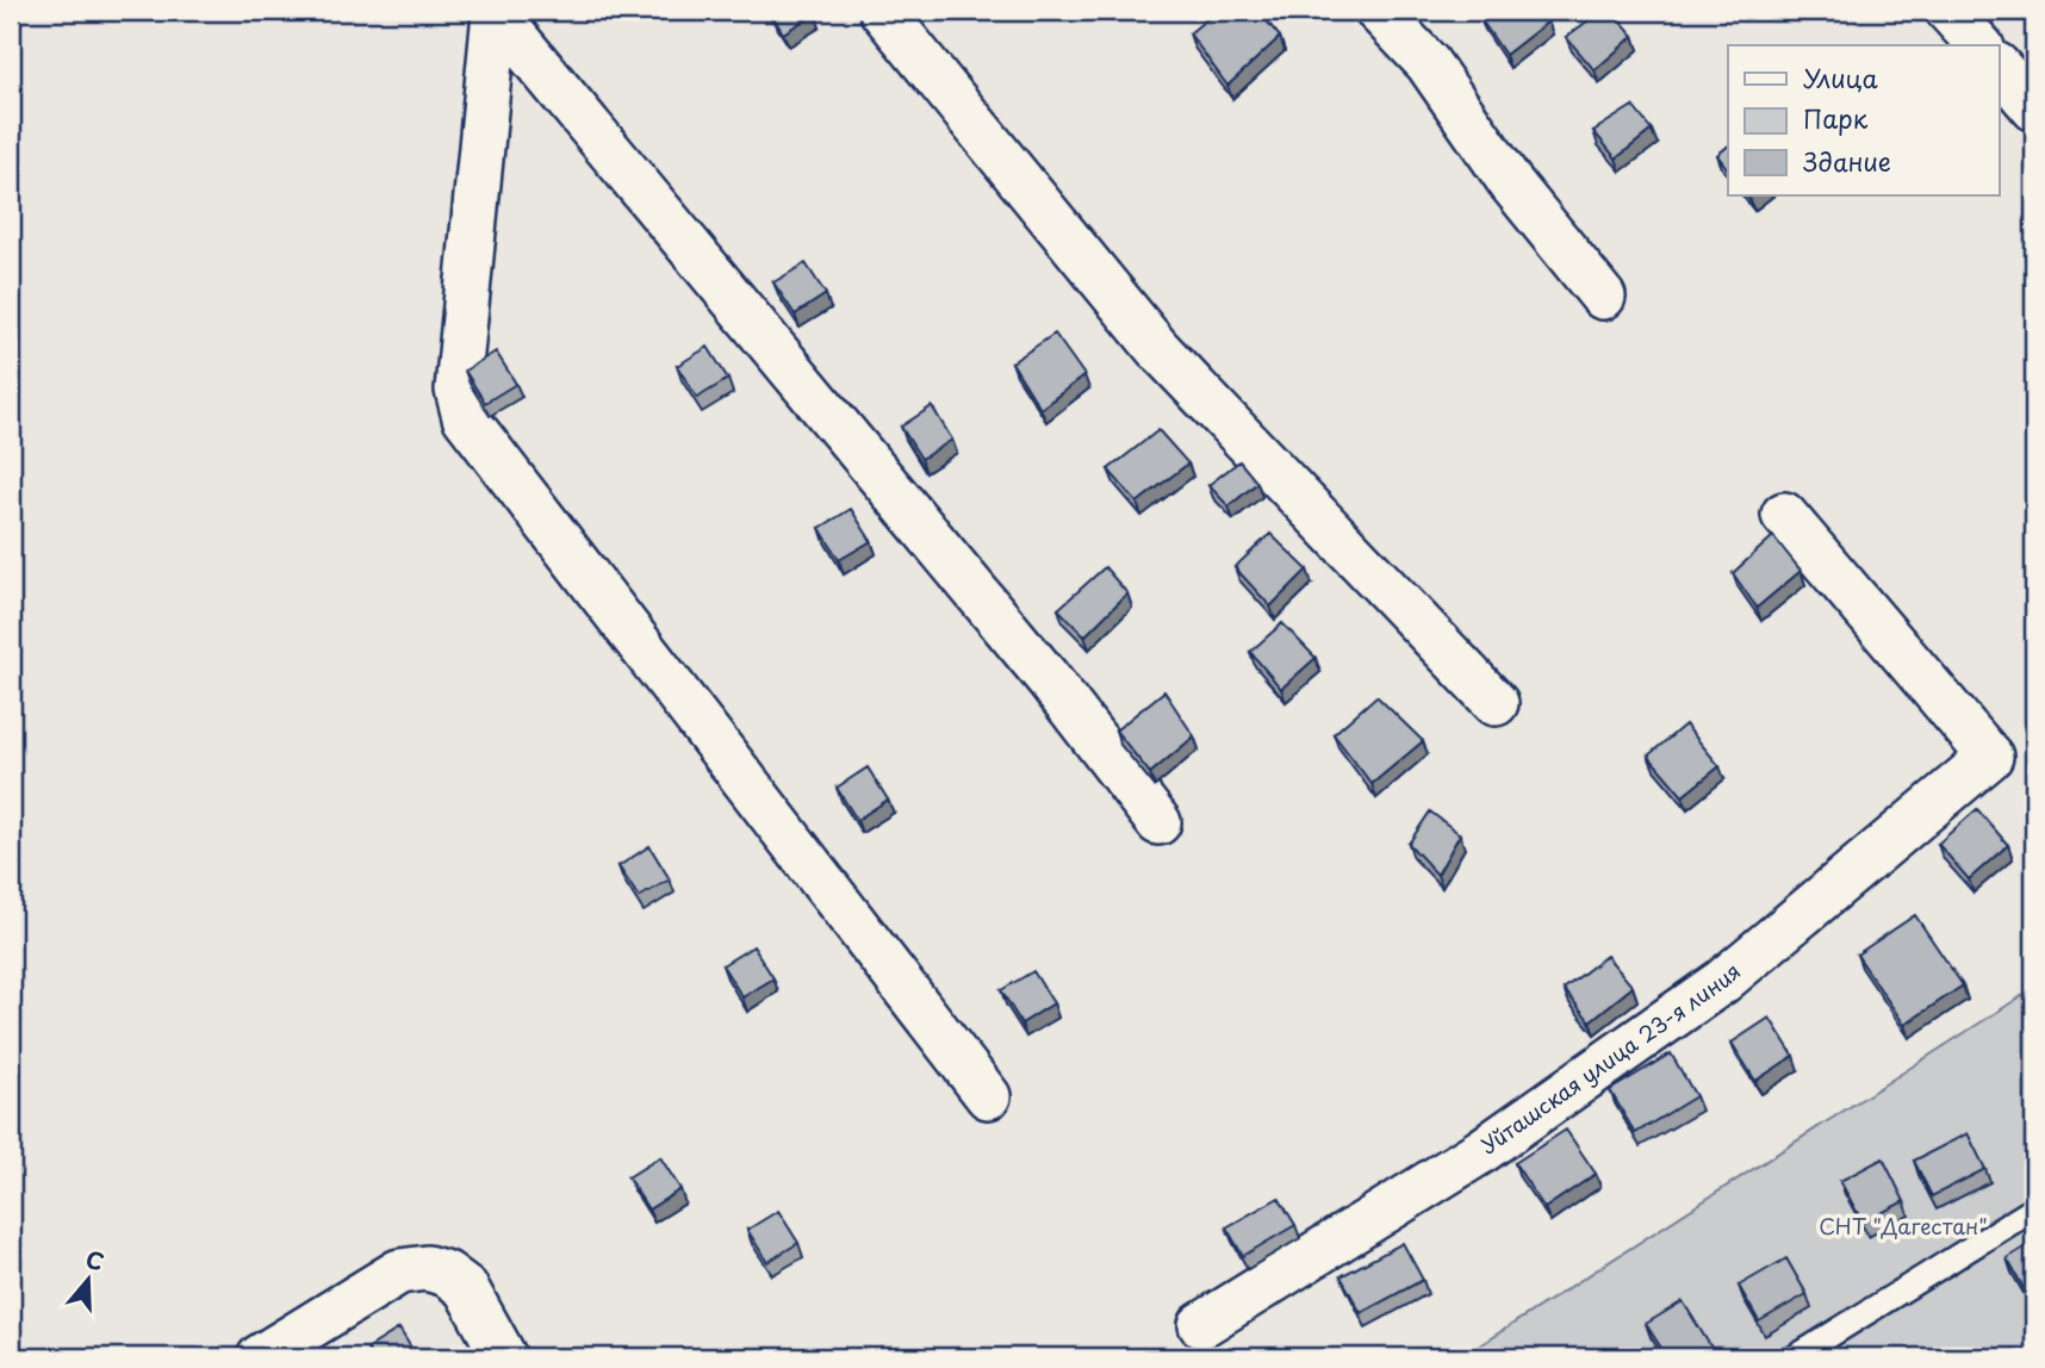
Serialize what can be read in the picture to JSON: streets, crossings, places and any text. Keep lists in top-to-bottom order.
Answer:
{
  "streets": {
    "street": ["Уйташская улица 23-я линия"]
  },
  "parks": ["СНТ \"Дагестан\""],
  "legend": ["Улица", "Парк", "Здание"],
  "north": "top"
}
